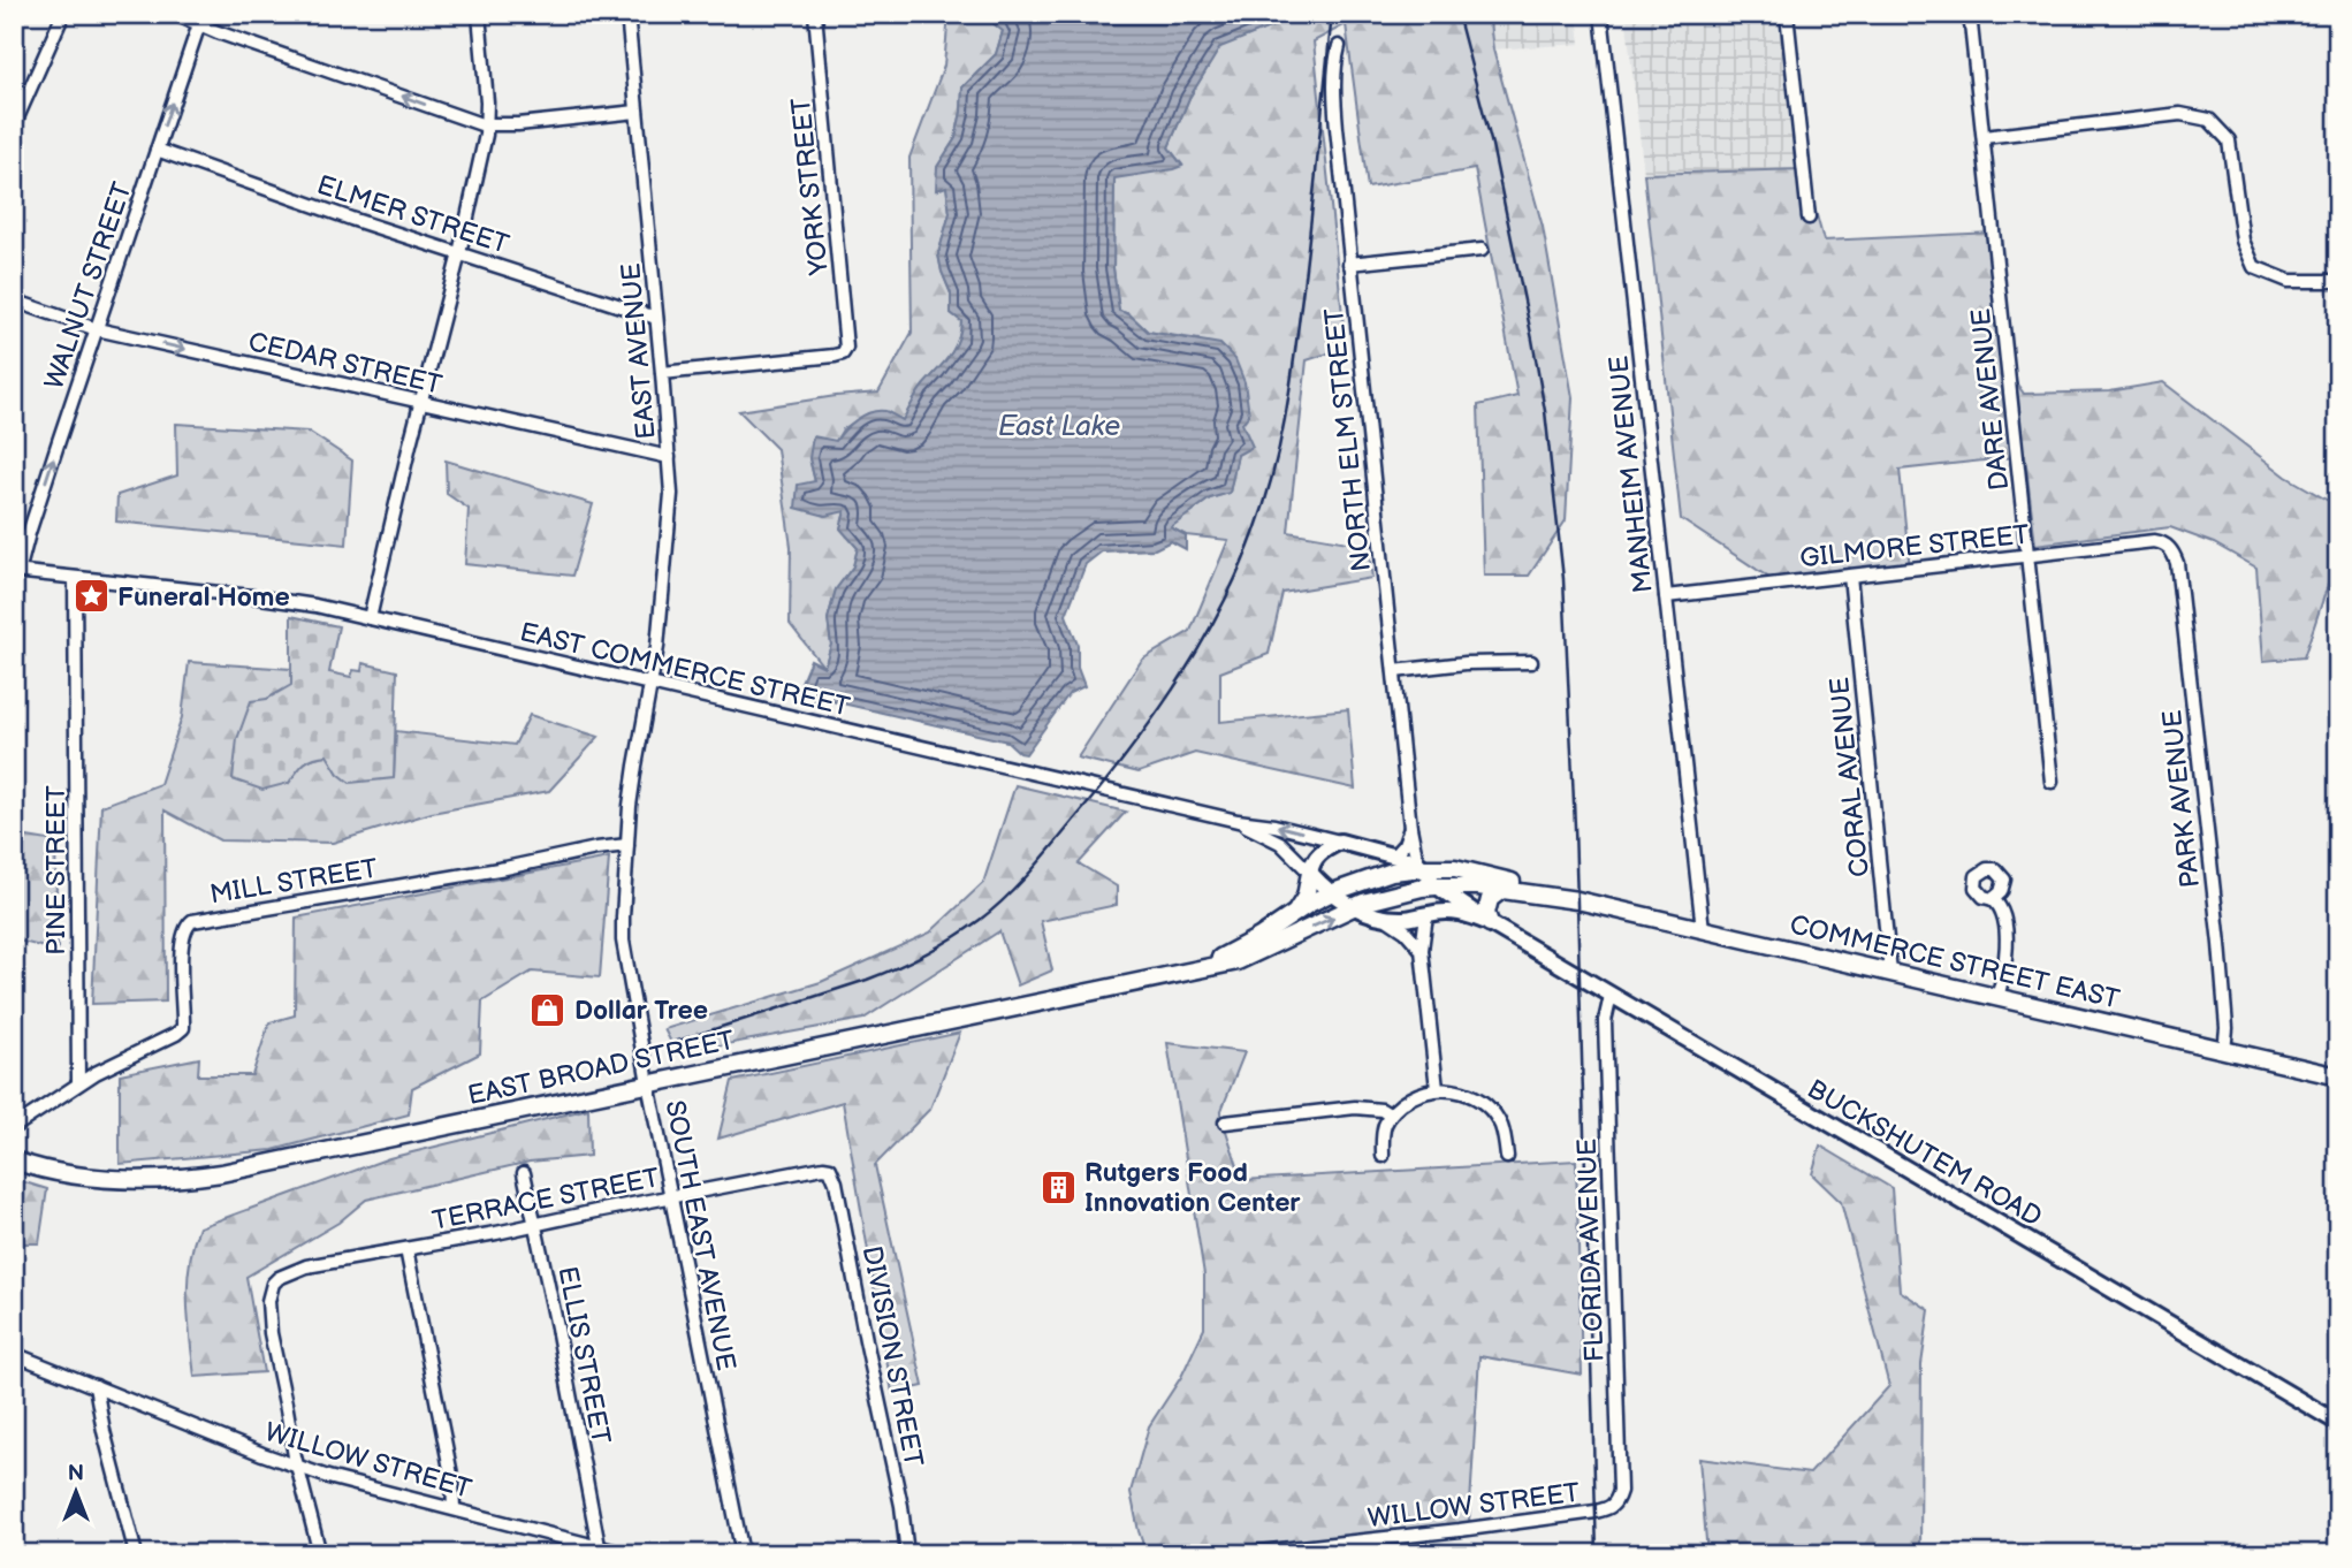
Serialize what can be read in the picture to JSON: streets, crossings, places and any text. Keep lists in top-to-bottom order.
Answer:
{
  "streets": {
    "highway": ["COMMERCE STREET EAST", "EAST BROAD STREET"],
    "main road": ["BUCKSHUTEM ROAD"],
    "street": [
      "YORK STREET",
      "ELMER STREET",
      "WALNUT STREET",
      "EAST AVENUE",
      "CEDAR STREET",
      "DARE AVENUE",
      "NORTH ELM STREET",
      "MANHEIM AVENUE",
      "GILMORE STREET",
      "EAST COMMERCE STREET",
      "CORAL AVENUE",
      "PARK AVENUE",
      "PINE STREET",
      "MILL STREET",
      "TERRACE STREET",
      "SOUTH EAST AVENUE",
      "FLORIDA AVENUE",
      "ELLIS STREET",
      "DIVISION STREET",
      "WILLOW STREET"
    ]
  },
  "crossings": [
    ["YORK STREET", "EAST AVENUE"],
    ["ELMER STREET", "WALNUT STREET"],
    ["ELMER STREET", "EAST AVENUE"],
    ["WALNUT STREET", "CEDAR STREET"],
    ["WALNUT STREET", "EAST COMMERCE STREET"],
    ["EAST AVENUE", "CEDAR STREET"],
    ["EAST AVENUE", "EAST COMMERCE STREET"],
    ["EAST AVENUE", "SOUTH EAST AVENUE"],
    ["DARE AVENUE", "GILMORE STREET"],
    ["NORTH ELM STREET", "COMMERCE STREET EAST"],
    ["NORTH ELM STREET", "EAST BROAD STREET"],
    ["MANHEIM AVENUE", "GILMORE STREET"],
    ["MANHEIM AVENUE", "COMMERCE STREET EAST"],
    ["GILMORE STREET", "CORAL AVENUE"],
    ["GILMORE STREET", "PARK AVENUE"],
    ["EAST COMMERCE STREET", "PINE STREET"],
    ["EAST COMMERCE STREET", "COMMERCE STREET EAST"],
    ["EAST COMMERCE STREET", "SOUTH EAST AVENUE"],
    ["CORAL AVENUE", "COMMERCE STREET EAST"],
    ["PARK AVENUE", "COMMERCE STREET EAST"],
    ["PINE STREET", "MILL STREET"],
    ["MILL STREET", "SOUTH EAST AVENUE"],
    ["COMMERCE STREET EAST", "EAST BROAD STREET"],
    ["EAST BROAD STREET", "SOUTH EAST AVENUE"],
    ["BUCKSHUTEM ROAD", "FLORIDA AVENUE"],
    ["TERRACE STREET", "SOUTH EAST AVENUE"],
    ["TERRACE STREET", "ELLIS STREET"],
    ["TERRACE STREET", "DIVISION STREET"],
    ["TERRACE STREET", "WILLOW STREET"],
    ["FLORIDA AVENUE", "WILLOW STREET"],
    ["ELLIS STREET", "WILLOW STREET"]
  ],
  "one_way": ["WALNUT STREET", "CEDAR STREET"],
  "water": ["East Lake"],
  "places": {
    "place": ["Funeral Home"],
    "shop": ["Dollar Tree"],
    "building": ["Rutgers Food Innovation Center"]
  },
  "north": "top"
}
